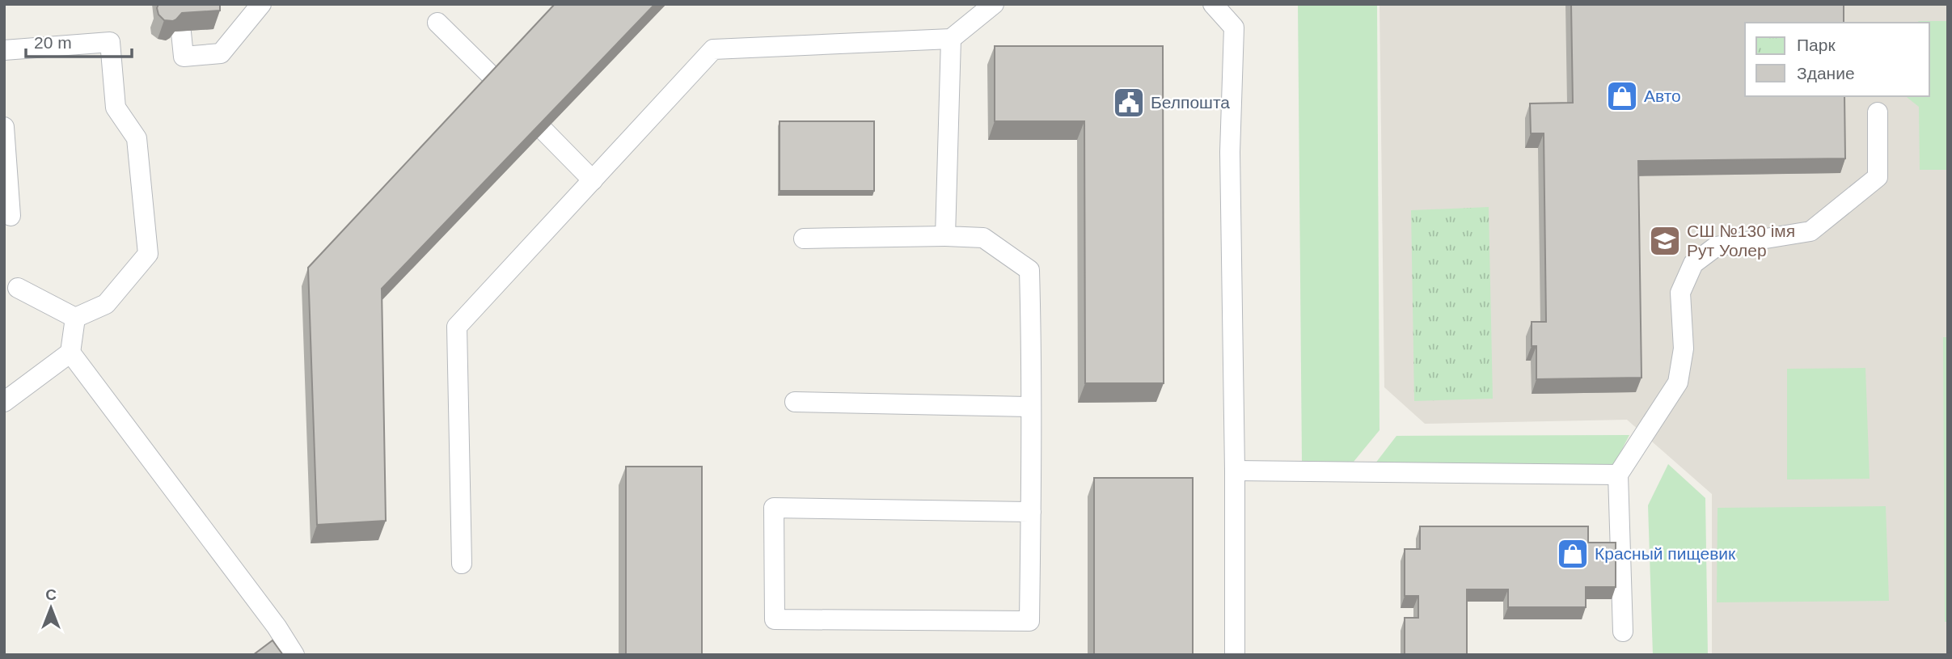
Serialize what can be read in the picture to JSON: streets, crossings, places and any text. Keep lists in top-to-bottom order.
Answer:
{
  "places": {
    "shop": ["Авто", "Красный пищевик"],
    "public building": ["Белпошта"],
    "school or university": ["СШ №130 імя Рут Уолер"]
  },
  "legend": ["Парк", "Здание"],
  "scale_bar": "20 m",
  "north": "top"
}
